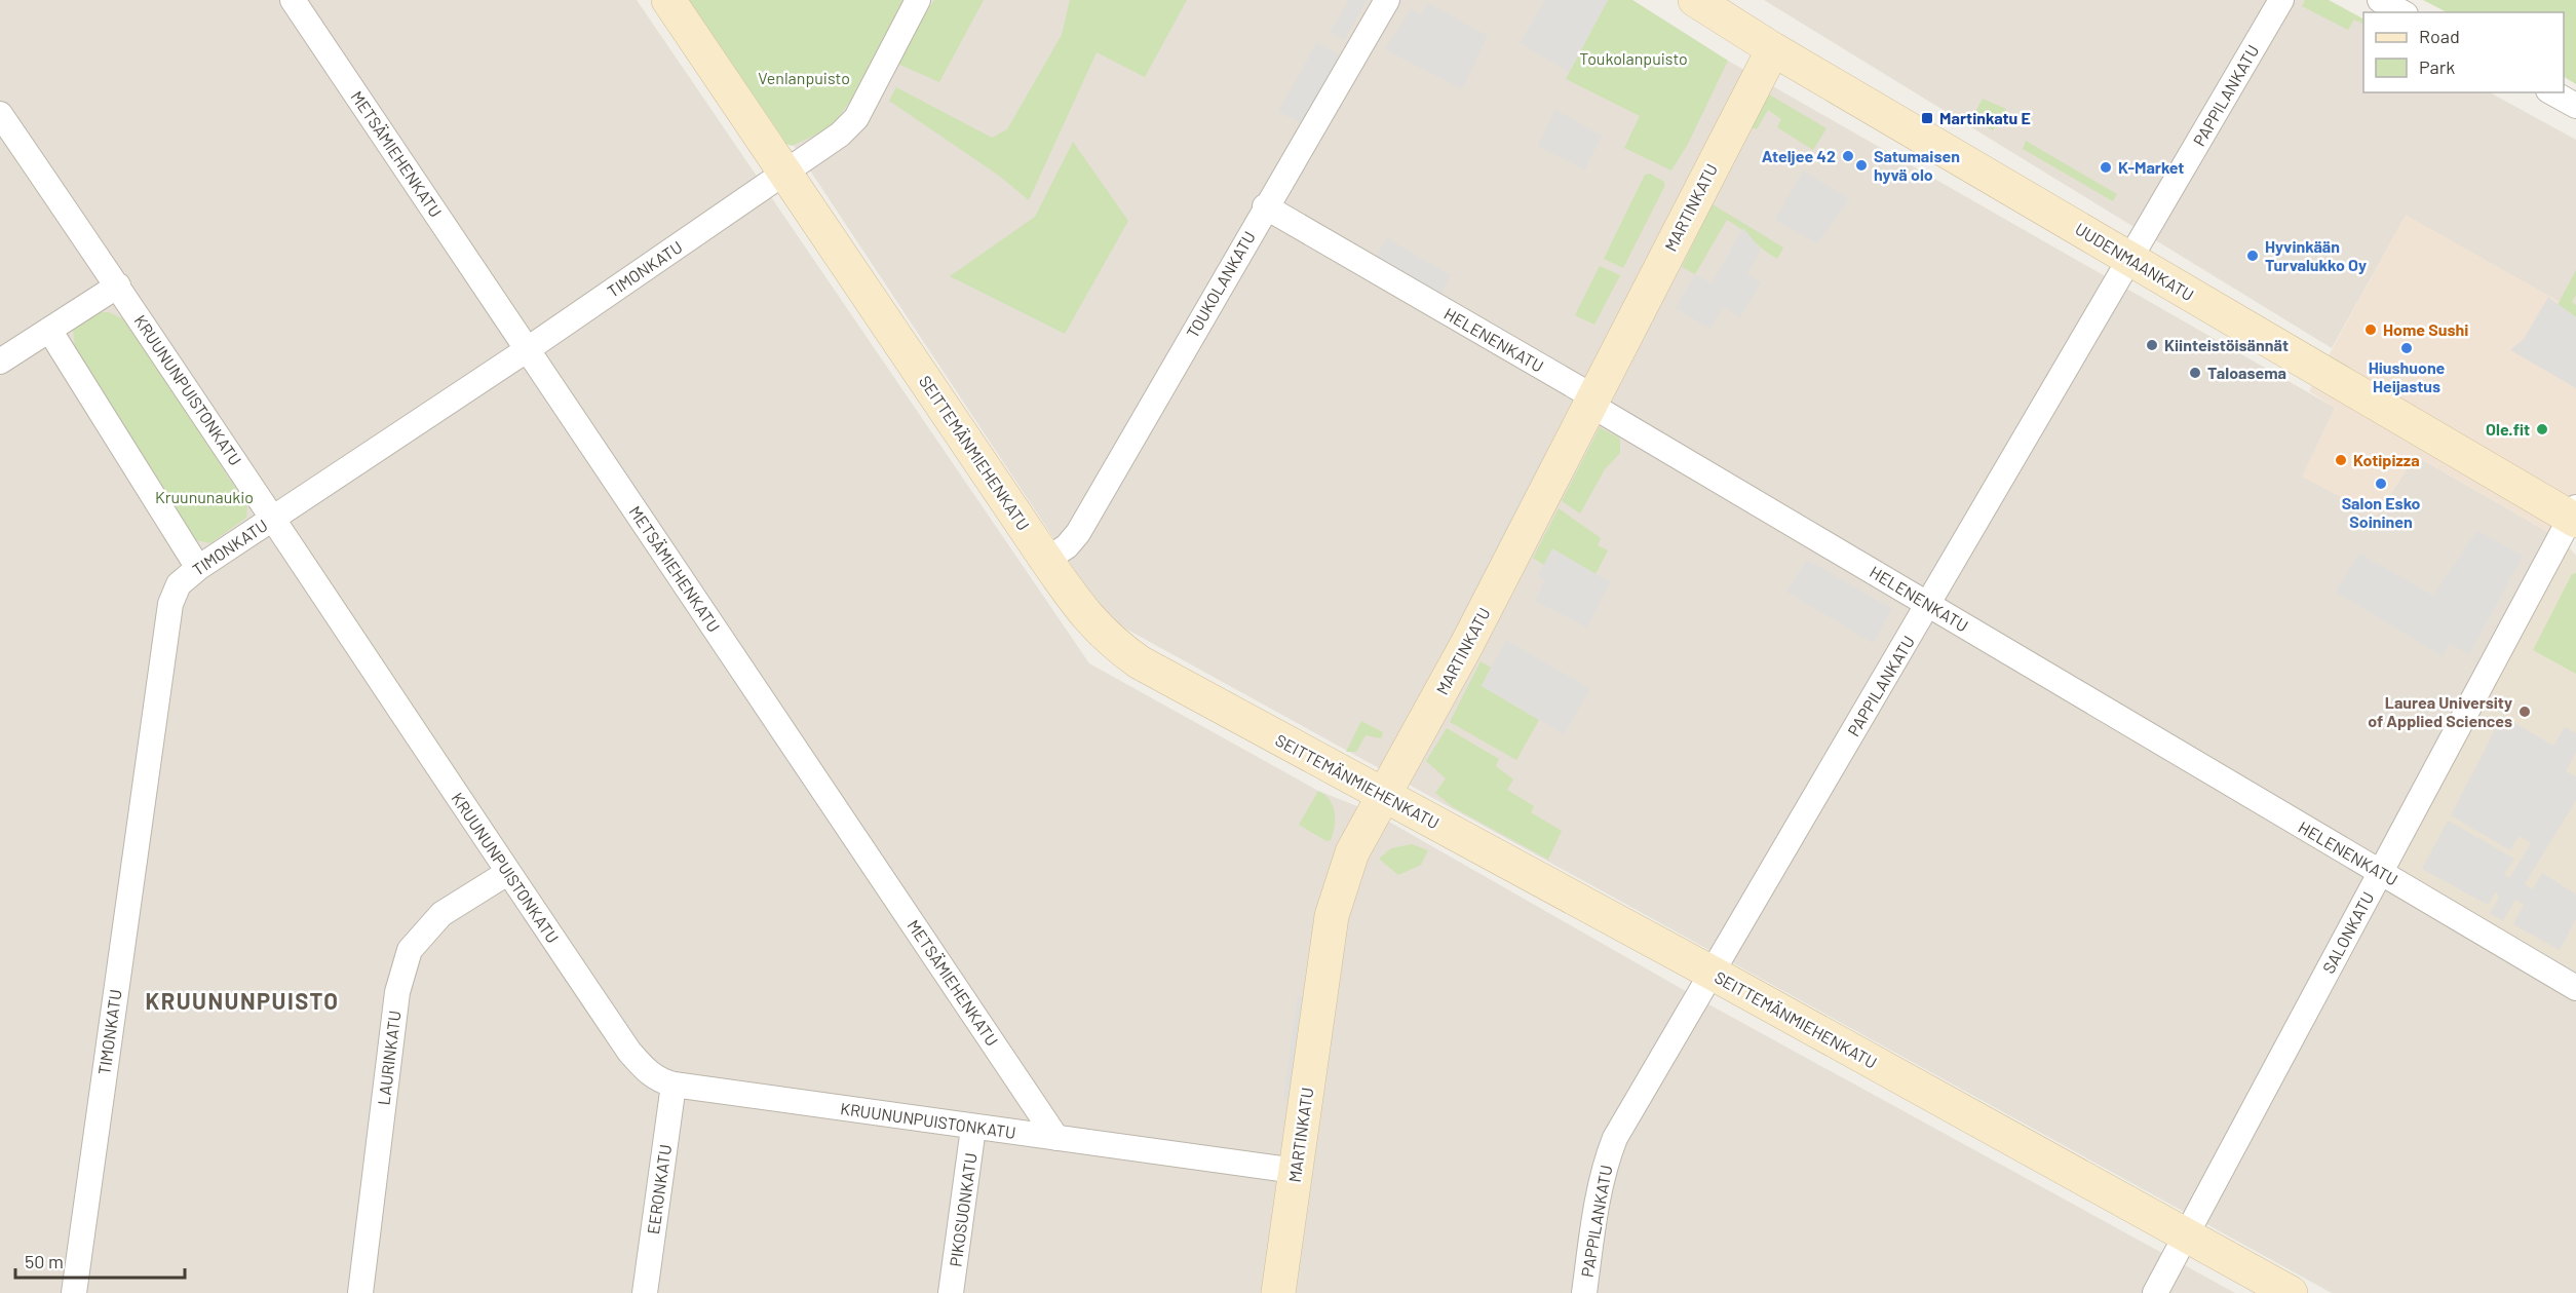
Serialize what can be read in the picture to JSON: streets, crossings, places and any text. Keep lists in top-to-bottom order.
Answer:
{
  "streets": {
    "street": [
      "PAPPILANKATU",
      "METSÄMIEHENKATU",
      "MARTINKATU",
      "UUDENMAANKATU",
      "TIMONKATU",
      "TOUKOLANKATU",
      "HELENENKATU",
      "KRUUNUNPUISTONKATU",
      "SEITTEMÄNMIEHENKATU",
      "SALONKATU",
      "LAURINKATU",
      "EERONKATU",
      "PIKOSUONKATU"
    ]
  },
  "crossings": [
    ["PAPPILANKATU", "UUDENMAANKATU"],
    ["PAPPILANKATU", "HELENENKATU"],
    ["PAPPILANKATU", "SEITTEMÄNMIEHENKATU"],
    ["METSÄMIEHENKATU", "TIMONKATU"],
    ["METSÄMIEHENKATU", "KRUUNUNPUISTONKATU"],
    ["MARTINKATU", "UUDENMAANKATU"],
    ["MARTINKATU", "HELENENKATU"],
    ["MARTINKATU", "KRUUNUNPUISTONKATU"],
    ["MARTINKATU", "SEITTEMÄNMIEHENKATU"],
    ["UUDENMAANKATU", "SALONKATU"],
    ["TIMONKATU", "KRUUNUNPUISTONKATU"],
    ["TIMONKATU", "SEITTEMÄNMIEHENKATU"],
    ["TOUKOLANKATU", "HELENENKATU"],
    ["TOUKOLANKATU", "SEITTEMÄNMIEHENKATU"],
    ["HELENENKATU", "SALONKATU"],
    ["KRUUNUNPUISTONKATU", "LAURINKATU"],
    ["KRUUNUNPUISTONKATU", "EERONKATU"],
    ["KRUUNUNPUISTONKATU", "PIKOSUONKATU"],
    ["SEITTEMÄNMIEHENKATU", "SALONKATU"]
  ],
  "districts": ["KRUUNUNPUISTO"],
  "parks": ["Toukolanpuisto", "Venlanpuisto", "Kruununaukio"],
  "places": {
    "transit": ["Martinkatu E"],
    "other": [
      "Ateljee 42",
      "Satumaisen hyvä olo",
      "K-Market",
      "Hyvinkään Turvalukko Oy",
      "Home Sushi",
      "Kiinteistöisännät",
      "Hiushuone Heijastus",
      "Taloasema",
      "Ole.fit",
      "Kotipizza",
      "Salon Esko Soininen",
      "Laurea University of Applied Sciences"
    ]
  },
  "legend": ["Road", "Park"],
  "scale_bar": "50 m"
}
